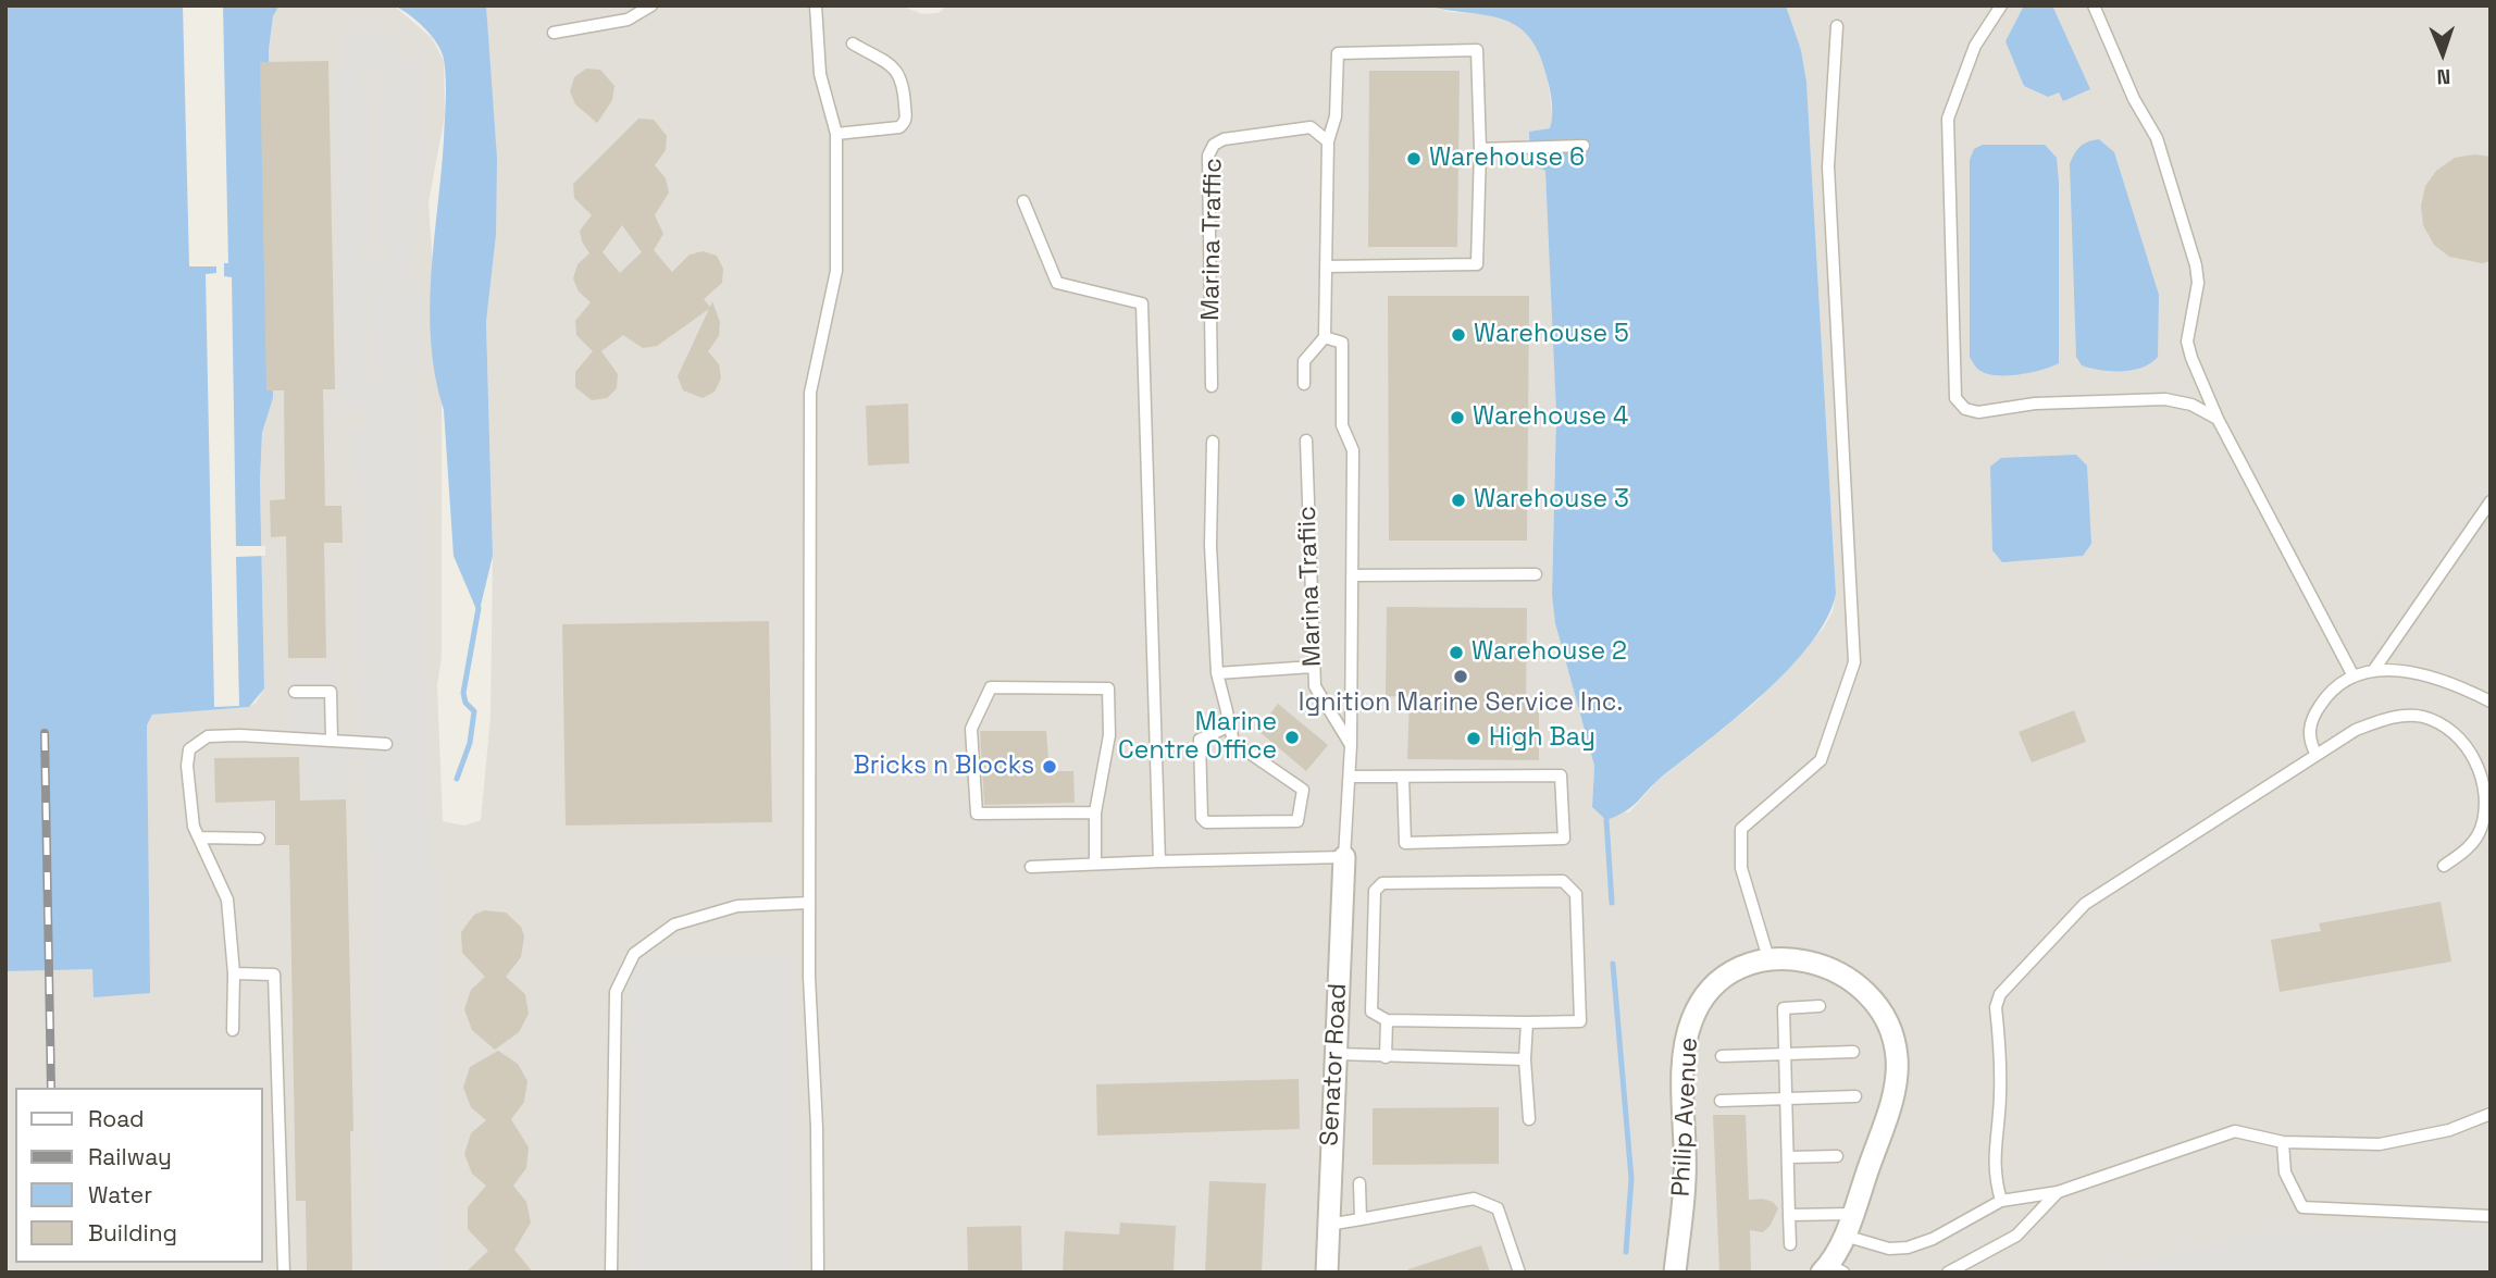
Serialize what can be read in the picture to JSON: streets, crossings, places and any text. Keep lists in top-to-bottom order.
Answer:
{
  "streets": {
    "street": ["Senator Road", "Philip Avenue"],
    "lane": ["Marina Traffic", "Marina Trafiic"]
  },
  "places": [
    "Warehouse 6",
    "Warehouse 5",
    "Warehouse 4",
    "Warehouse 3",
    "Warehouse 2",
    "Ignition Marine Service Inc.",
    "Marine Centre Office",
    "High Bay",
    "Bricks n Blocks"
  ],
  "legend": [
    "Road",
    "Railway",
    "Water",
    "Building"
  ],
  "north": "bottom"
}
